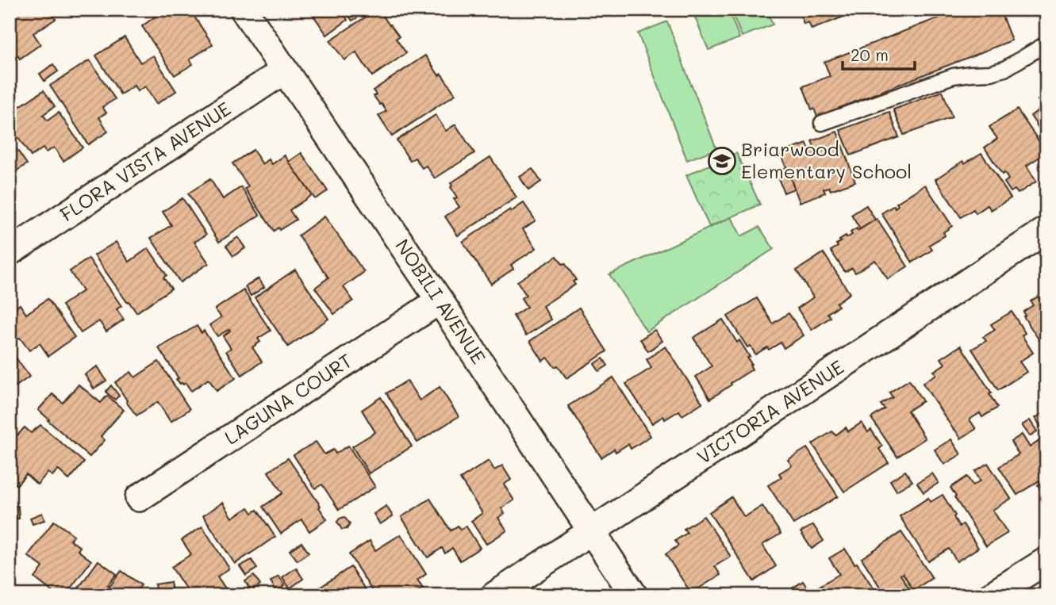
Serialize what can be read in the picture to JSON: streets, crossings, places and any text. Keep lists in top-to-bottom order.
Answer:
{
  "streets": {
    "street": [
      "FLORA VISTA AVENUE",
      "NOBILI AVENUE",
      "LAGUNA COURT",
      "VICTORIA AVENUE"
    ]
  },
  "crossings": [
    ["FLORA VISTA AVENUE", "NOBILI AVENUE"],
    ["NOBILI AVENUE", "LAGUNA COURT"],
    ["NOBILI AVENUE", "VICTORIA AVENUE"]
  ],
  "places": {
    "school or university": ["Briarwood Elementary School"]
  },
  "scale_bar": "20 m"
}
